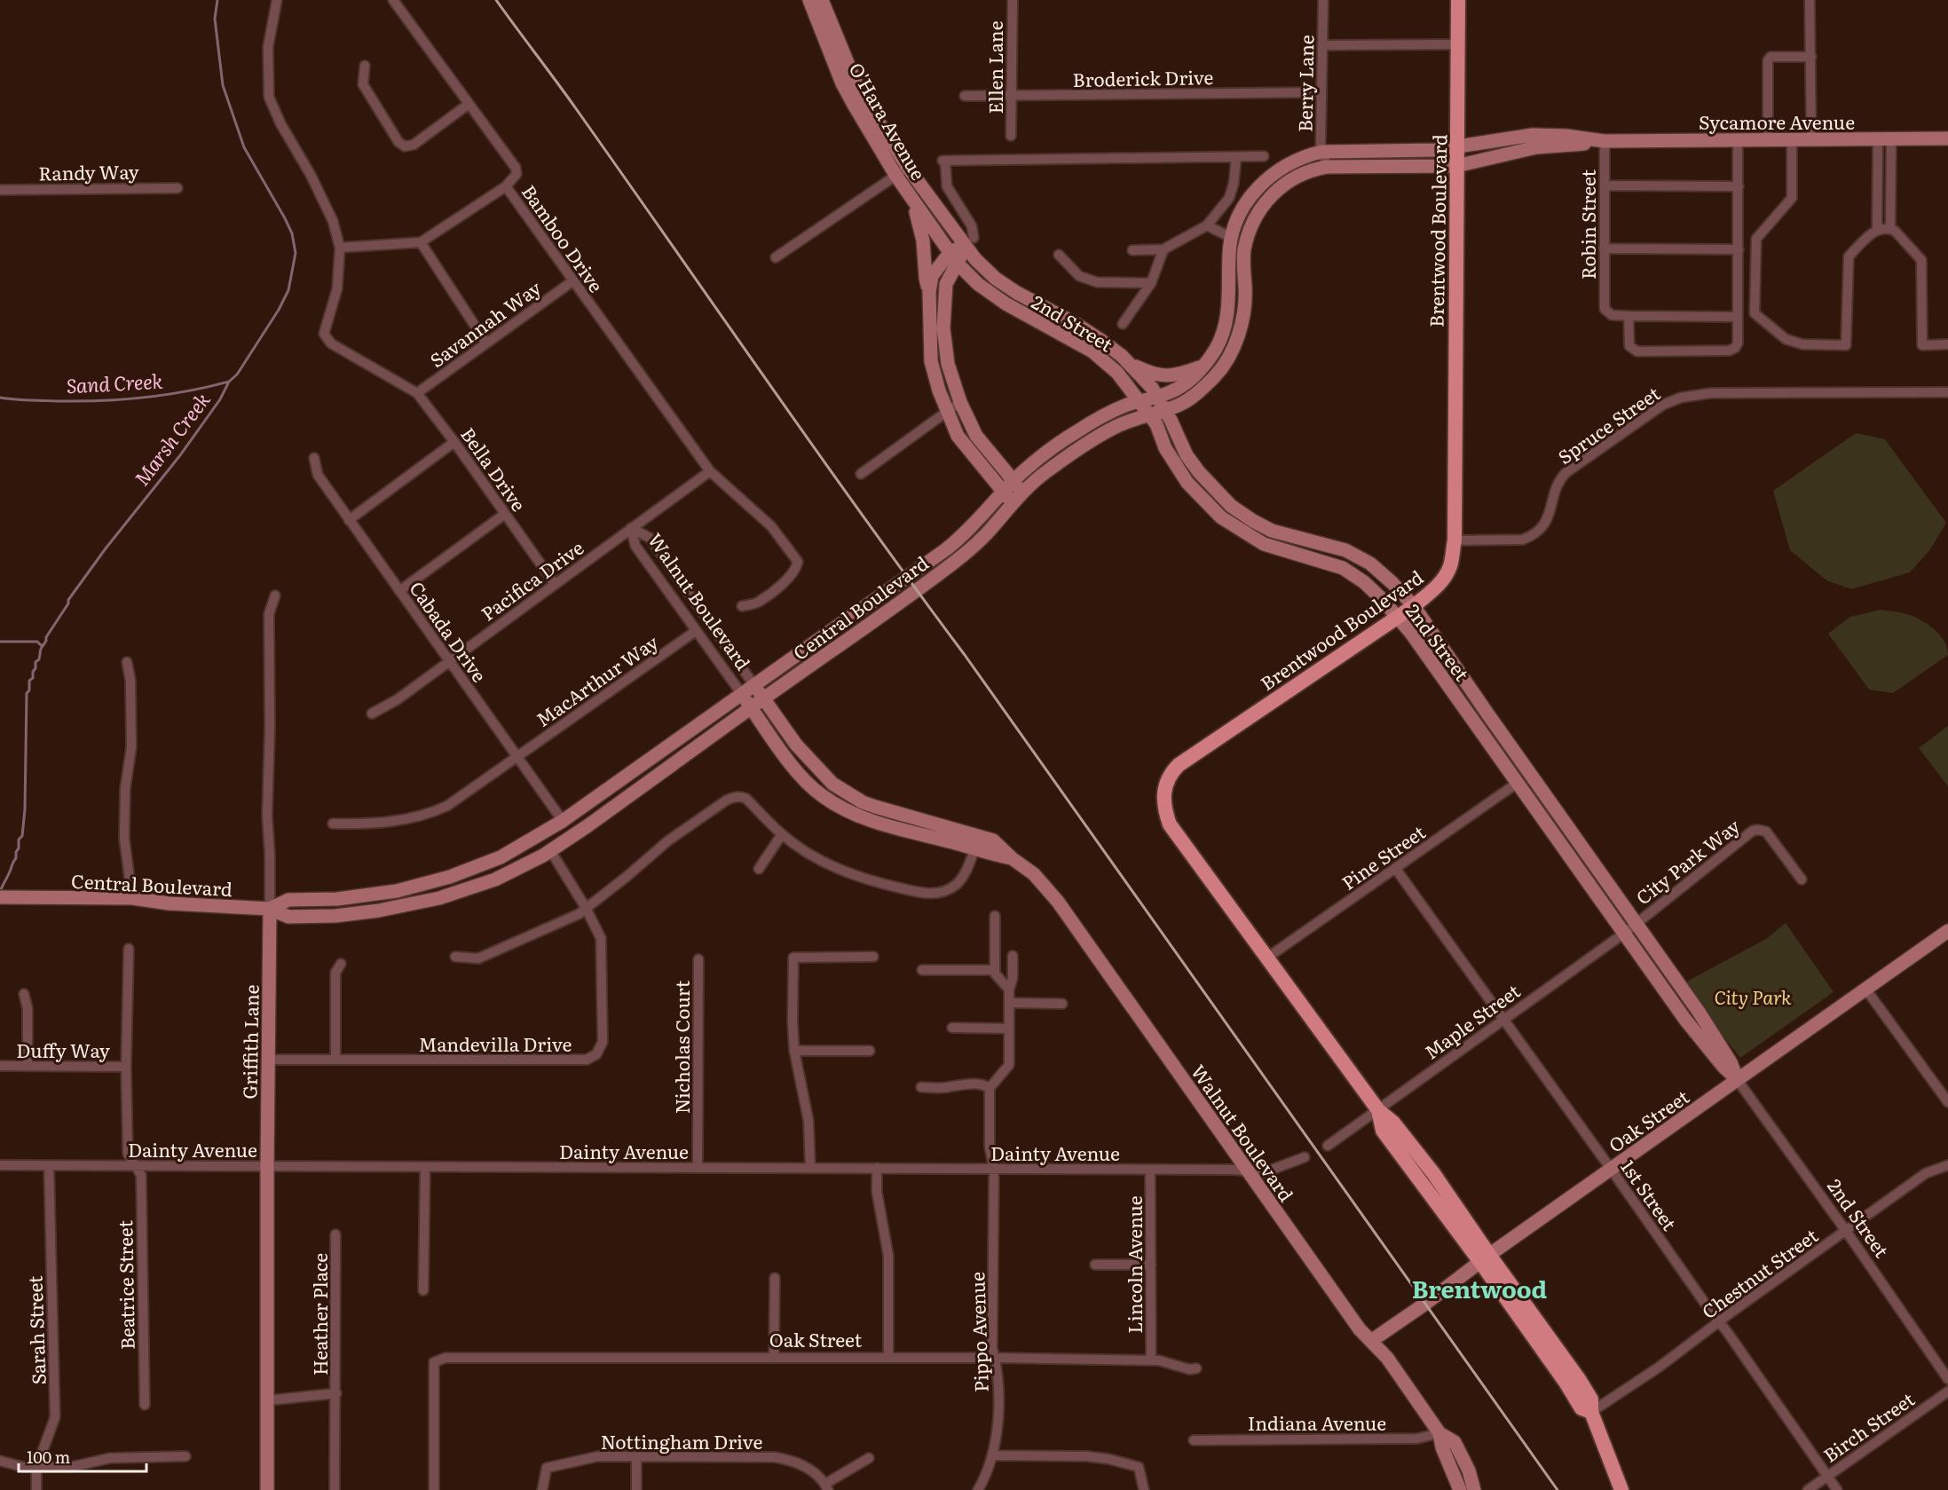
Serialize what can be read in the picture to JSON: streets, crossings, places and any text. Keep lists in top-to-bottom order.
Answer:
{
  "streets": {
    "main road": ["Brentwood Boulevard"],
    "street": [
      "Ellen Lane",
      "Broderick Drive",
      "Berry Lane",
      "O'Hara Avenue",
      "Sycamore Avenue",
      "Randy Way",
      "Robin Street",
      "Bamboo Drive",
      "2nd Street",
      "Savannah Way",
      "Spruce Street",
      "Bella Drive",
      "Pacifica Drive",
      "Walnut Boulevard",
      "Central Boulevard",
      "Cabada Drive",
      "MacArthur Way",
      "Pine Street",
      "City Park Way",
      "Maple Street",
      "Griffith Lane",
      "Mandevilla Drive",
      "Nicholas Court",
      "Duffy Way",
      "Oak Street",
      "Dainty Avenue",
      "1st Street",
      "Lincoln Avenue",
      "Chestnut Street",
      "Beatrice Street",
      "Heather Place",
      "Sarah Street",
      "Pippo Avenue",
      "Indiana Avenue",
      "Birch Street",
      "Nottingham Drive"
    ]
  },
  "crossings": [
    ["Ellen Lane", "Broderick Drive"],
    ["Broderick Drive", "Berry Lane"],
    ["Berry Lane", "Sycamore Avenue"],
    ["Berry Lane", "Central Boulevard"],
    ["O'Hara Avenue", "2nd Street"],
    ["Sycamore Avenue", "Robin Street"],
    ["Sycamore Avenue", "Brentwood Boulevard"],
    ["Sycamore Avenue", "Central Boulevard"],
    ["Brentwood Boulevard", "2nd Street"],
    ["Brentwood Boulevard", "Spruce Street"],
    ["Brentwood Boulevard", "Pine Street"],
    ["Brentwood Boulevard", "Maple Street"],
    ["Brentwood Boulevard", "Oak Street"],
    ["Brentwood Boulevard", "Chestnut Street"],
    ["Bamboo Drive", "Savannah Way"],
    ["Bamboo Drive", "Bella Drive"],
    ["Bamboo Drive", "Pacifica Drive"],
    ["2nd Street", "Central Boulevard"],
    ["2nd Street", "Pine Street"],
    ["2nd Street", "City Park Way"],
    ["2nd Street", "Maple Street"],
    ["2nd Street", "Oak Street"],
    ["2nd Street", "Chestnut Street"],
    ["Savannah Way", "Bella Drive"],
    ["Bella Drive", "Pacifica Drive"],
    ["Pacifica Drive", "Walnut Boulevard"],
    ["Pacifica Drive", "Cabada Drive"],
    ["Walnut Boulevard", "Central Boulevard"],
    ["Walnut Boulevard", "MacArthur Way"],
    ["Walnut Boulevard", "Oak Street"],
    ["Walnut Boulevard", "Dainty Avenue"],
    ["Walnut Boulevard", "Indiana Avenue"],
    ["Central Boulevard", "Cabada Drive"],
    ["Central Boulevard", "Griffith Lane"],
    ["Central Boulevard", "Mandevilla Drive"],
    ["Cabada Drive", "MacArthur Way"],
    ["Pine Street", "1st Street"],
    ["City Park Way", "Maple Street"],
    ["Maple Street", "1st Street"],
    ["Griffith Lane", "Mandevilla Drive"],
    ["Griffith Lane", "Dainty Avenue"],
    ["Griffith Lane", "Heather Place"],
    ["Nicholas Court", "Dainty Avenue"],
    ["Duffy Way", "Beatrice Street"],
    ["Oak Street", "1st Street"],
    ["Oak Street", "Lincoln Avenue"],
    ["Oak Street", "Pippo Avenue"],
    ["Dainty Avenue", "Lincoln Avenue"],
    ["Dainty Avenue", "Beatrice Street"],
    ["Dainty Avenue", "Sarah Street"],
    ["Dainty Avenue", "Pippo Avenue"],
    ["1st Street", "Chestnut Street"],
    ["1st Street", "Birch Street"]
  ],
  "districts": ["Brentwood"],
  "water": ["Sand Creek", "Marsh Creek"],
  "parks": ["City Park"],
  "scale_bar": "100 m"
}
